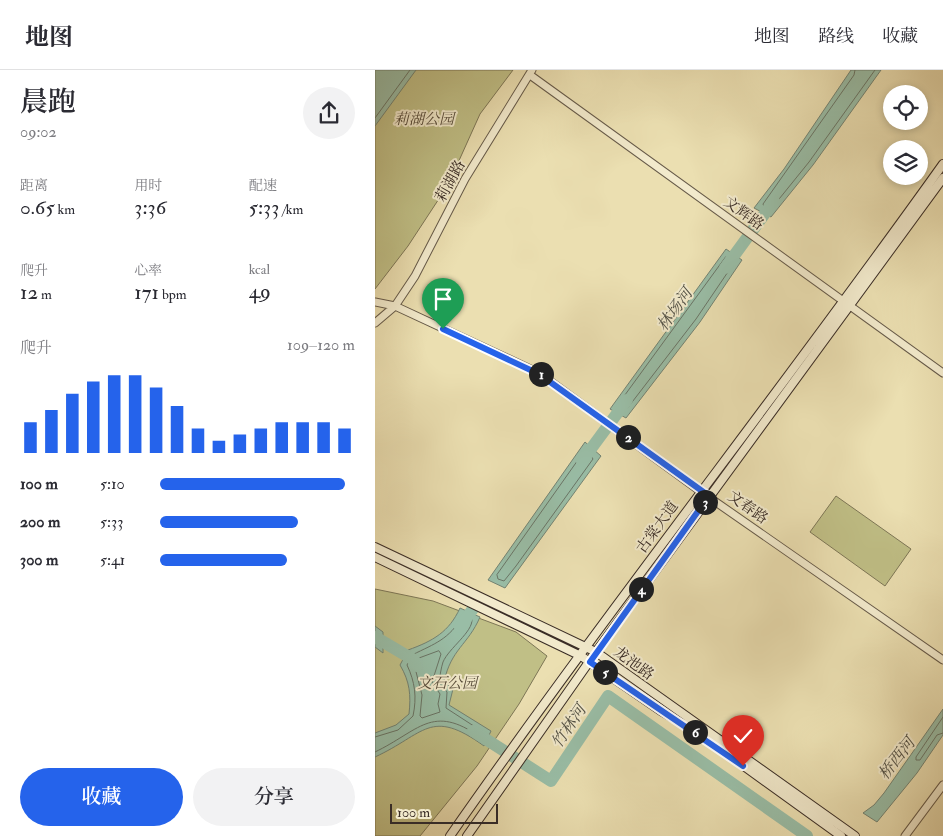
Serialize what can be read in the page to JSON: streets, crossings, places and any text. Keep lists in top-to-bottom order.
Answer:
{
  "streets": {
    "main road": ["古棠大道", "龙池路"],
    "street": ["莉湖路", "文辉路", "文春路"]
  },
  "crossings": [
    ["莉湖路", "文辉路"],
    ["莉湖路", "文春路"],
    ["文辉路", "古棠大道"],
    ["文春路", "古棠大道"],
    ["古棠大道", "龙池路"]
  ],
  "water": ["林场河", "竹林河", "桥西河"],
  "parks": ["莉湖公园", "文石公园"],
  "scale_bar": "100 m",
  "page": {
    "header": "地图",
    "nav": ["地图", "路线", "收藏"],
    "heading": ["晨跑", "09:02"],
    "stats": [
      ["距离", "0.65 km"],
      ["用时", "3:36"],
      ["配速", "5:33 /km"],
      ["爬升", "12 m"],
      ["心率", "171 bpm"],
      ["kcal", "49"]
    ],
    "chart": ["爬升", "109–120 m"],
    "pins": [
      "1",
      "2",
      "3",
      "4",
      "5",
      "6"
    ],
    "list": [
      {
        "name": "100 m",
        "note": "5:10"
      },
      {
        "name": "200 m",
        "note": "5:33"
      },
      {
        "name": "300 m",
        "note": "5:41"
      }
    ],
    "buttons": ["收藏", "分享"],
    "scale": "100 m"
  }
}
